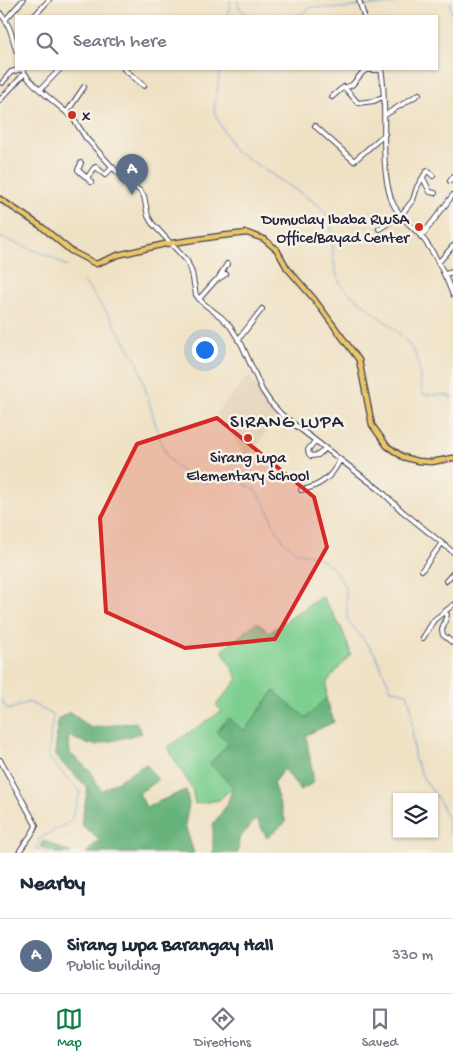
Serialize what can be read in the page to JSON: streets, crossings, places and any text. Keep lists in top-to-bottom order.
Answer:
{
  "districts": ["SIRANG LUPA"],
  "places": ["x", "Dumuclay Ibaba RWSA Office/Bayad Center", "Sirang Lupa Elementary School"],
  "page": {
    "search": "Search here",
    "pins": "A",
    "heading": "Nearby",
    "list": [
      {
        "mark": "A",
        "name": "Sirang Lupa Barangay Hall",
        "note": "Public building",
        "value": "330 m"
      }
    ],
    "nav": ["Map", "Directions", "Saved"]
  }
}
